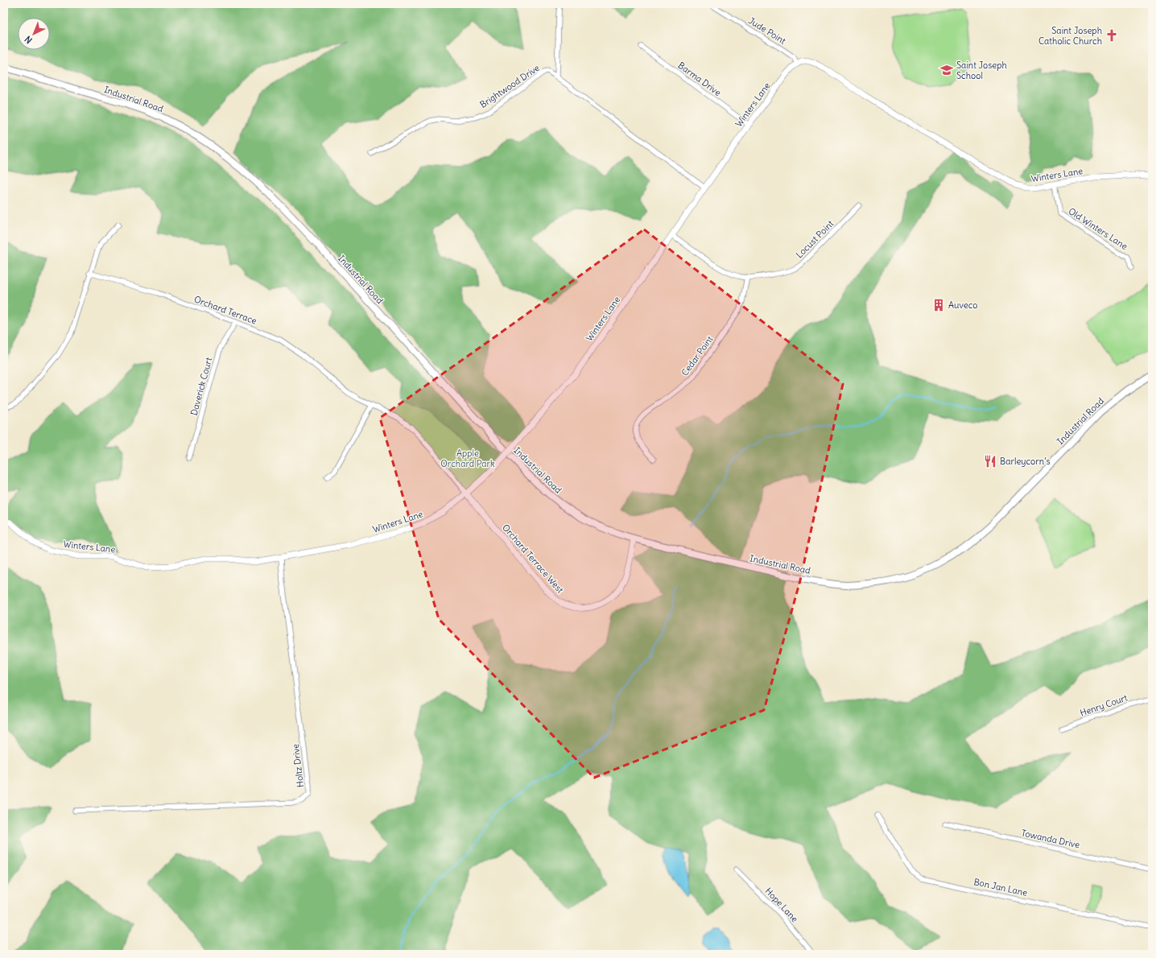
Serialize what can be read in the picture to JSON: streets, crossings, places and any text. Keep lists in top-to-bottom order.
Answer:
{
  "streets": {
    "main road": ["Industrial Road"],
    "street": [
      "Jude Point",
      "Barma Drive",
      "Brightwood Drive",
      "Winters Lane",
      "Old Winters Lane",
      "Locust Point",
      "Orchard Terrace",
      "Cedar Point",
      "Daverick Court",
      "Orchard Terrace West",
      "Henry Court",
      "Holtz Drive",
      "Towanda Drive",
      "Bon Jan Lane",
      "Hope Lane"
    ]
  },
  "crossings": [
    ["Jude Point", "Winters Lane"],
    ["Barma Drive", "Winters Lane"],
    ["Brightwood Drive", "Winters Lane"],
    ["Industrial Road", "Orchard Terrace West"],
    ["Winters Lane", "Old Winters Lane"],
    ["Winters Lane", "Locust Point"],
    ["Winters Lane", "Orchard Terrace"],
    ["Winters Lane", "Orchard Terrace West"],
    ["Winters Lane", "Holtz Drive"],
    ["Locust Point", "Cedar Point"],
    ["Orchard Terrace", "Daverick Court"],
    ["Orchard Terrace", "Orchard Terrace West"]
  ],
  "parks": ["Apple Orchard Park"],
  "places": {
    "church": ["Saint Joseph Catholic Church"],
    "school or university": ["Saint Joseph School"],
    "building": ["Auveco"],
    "restaurant": ["Barleycorn’s"]
  },
  "north": "bottom left"
}
